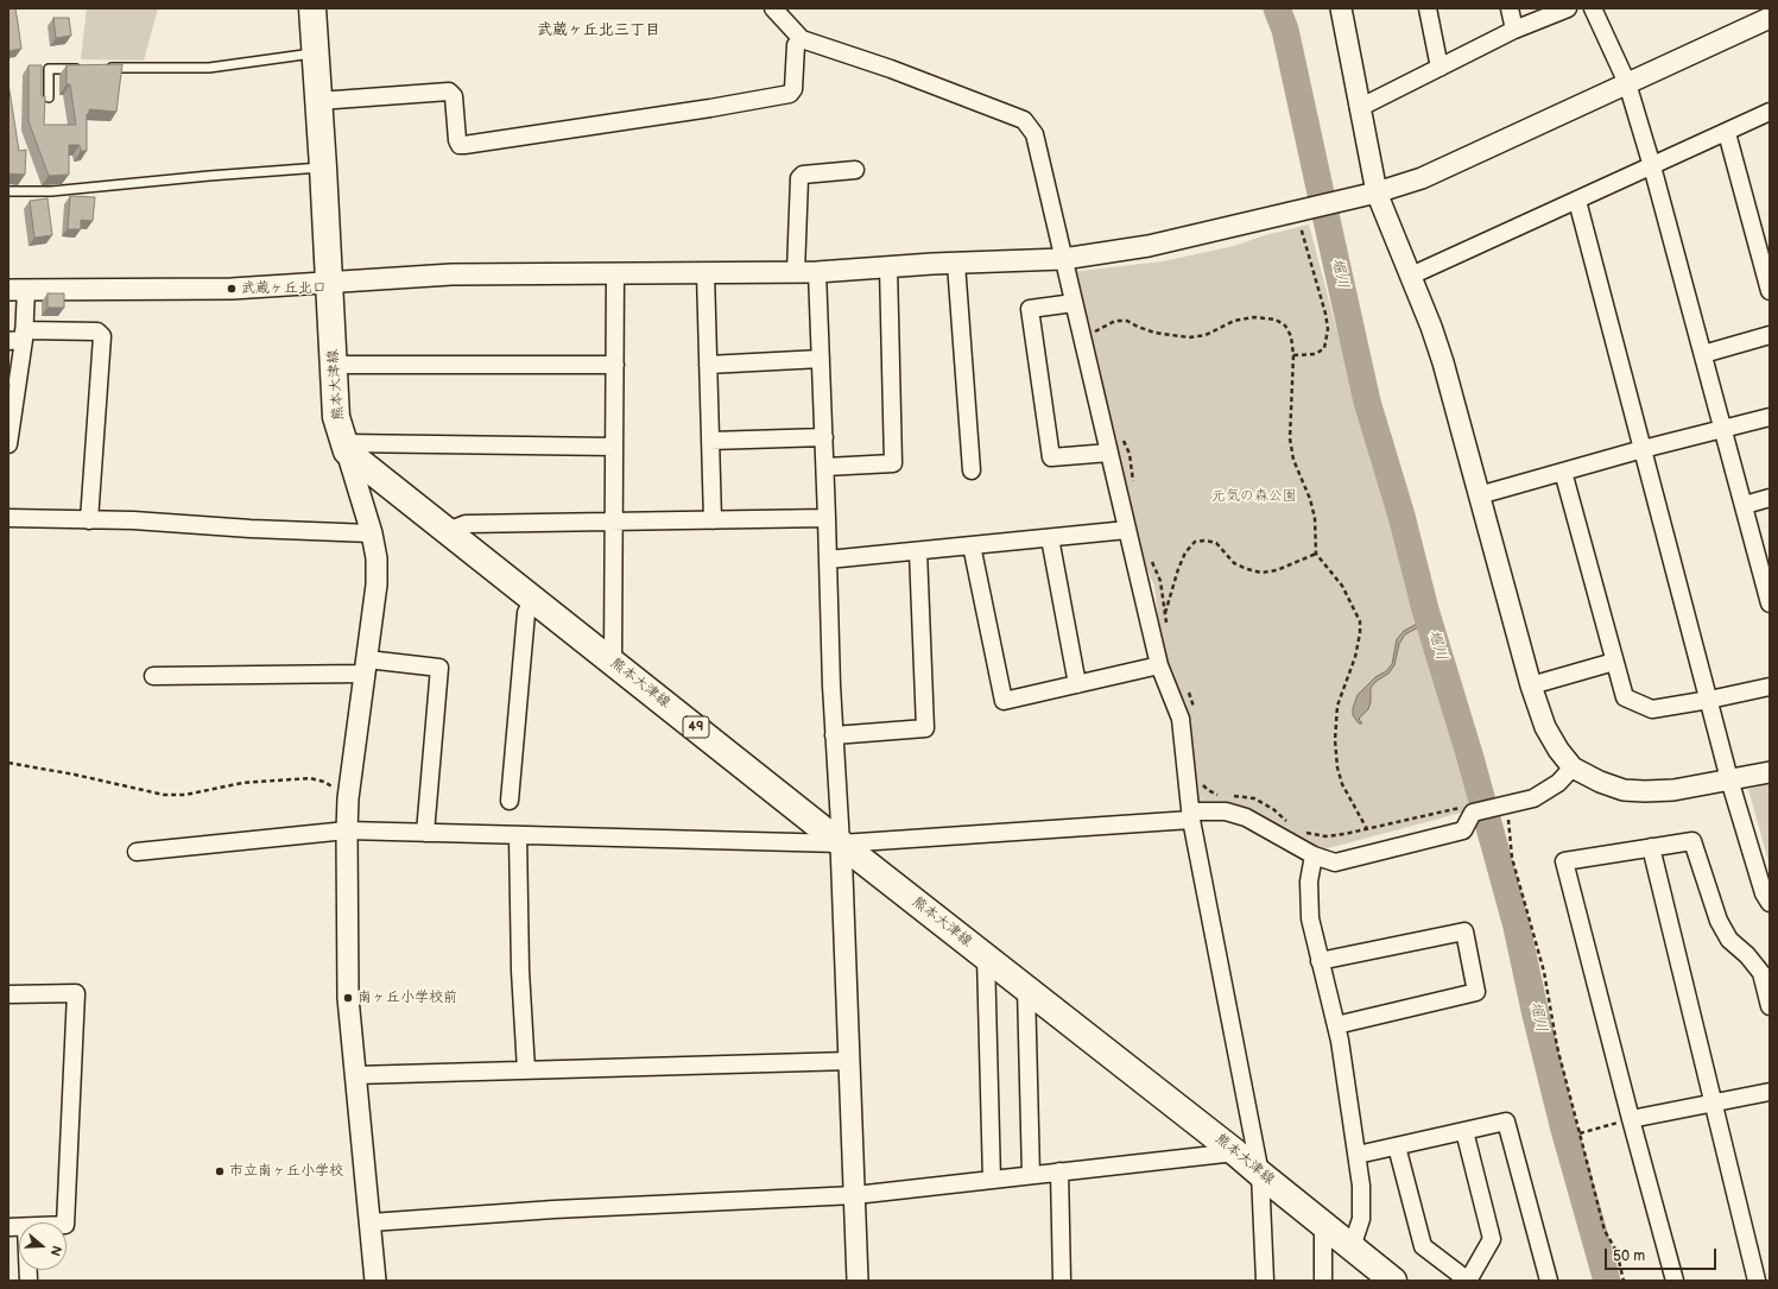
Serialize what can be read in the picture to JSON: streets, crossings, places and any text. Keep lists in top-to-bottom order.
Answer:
{
  "streets": {
    "main road": ["熊本大津線", "49"]
  },
  "districts": ["武蔵ヶ丘北三丁目"],
  "water": ["堀川"],
  "parks": ["元気の森公園"],
  "places": ["武蔵ヶ丘北口", "南ヶ丘小学校前", "市立南ヶ丘小学校"],
  "scale_bar": "50 m",
  "north": "right"
}
